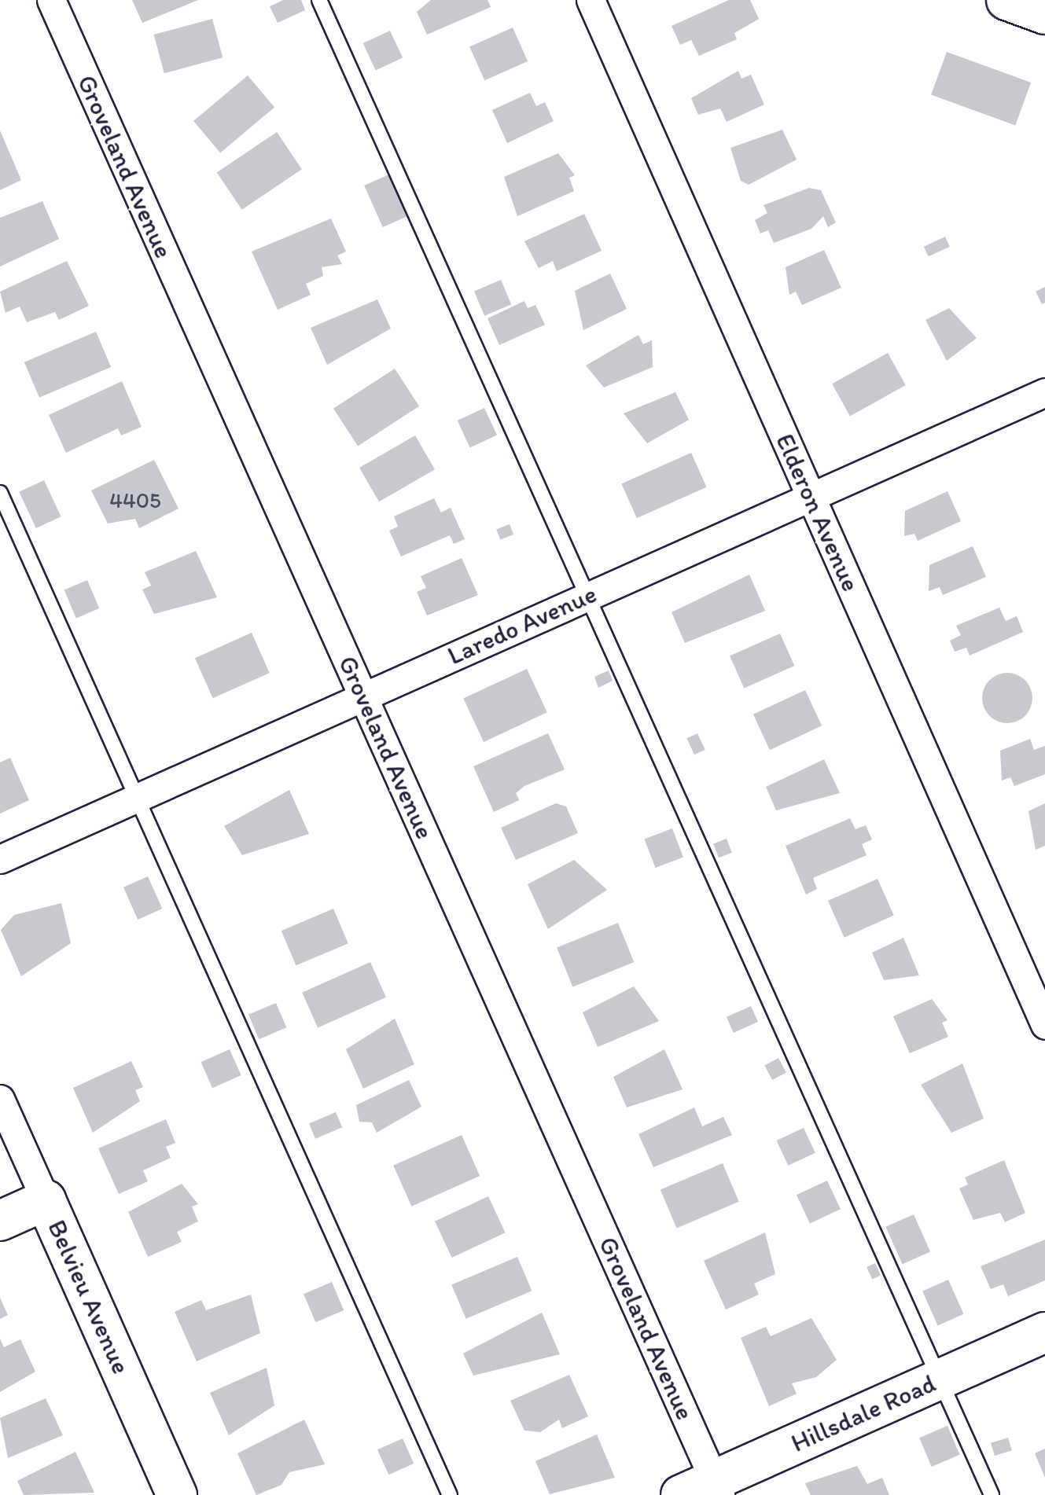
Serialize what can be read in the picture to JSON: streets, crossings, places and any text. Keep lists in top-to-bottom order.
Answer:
{
  "streets": {
    "street": [
      "Groveland Avenue",
      "Elderon Avenue",
      "Laredo Avenue",
      "Belvieu Avenue",
      "Hillsdale Road"
    ]
  },
  "crossings": [
    ["Groveland Avenue", "Laredo Avenue"],
    ["Groveland Avenue", "Hillsdale Road"],
    ["Elderon Avenue", "Laredo Avenue"]
  ],
  "house_numbers": ["4405"]
}
